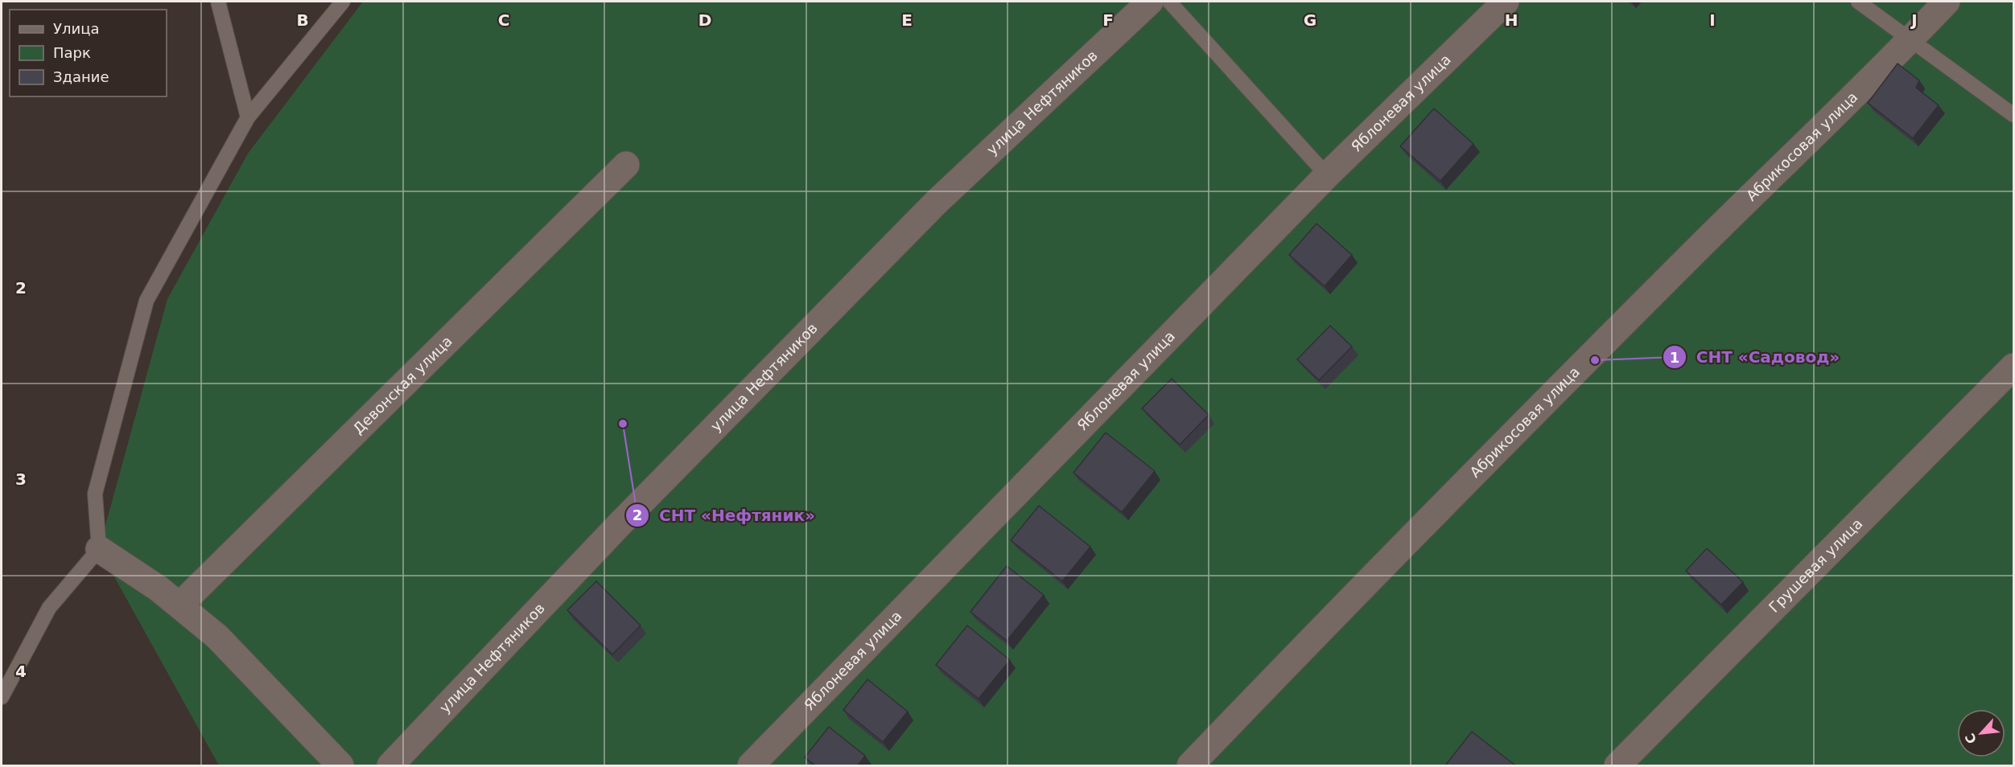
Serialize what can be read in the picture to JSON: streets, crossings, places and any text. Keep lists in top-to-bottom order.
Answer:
{
  "streets": {
    "street": [
      "улица Нефтяников",
      "Яблоневая улица",
      "Абрикосовая улица",
      "Девонская улица",
      "Грушевая улица"
    ]
  },
  "places": ["СНТ «Садовод»", "СНТ «Нефтяник»"],
  "legend": ["Улица", "Парк", "Здание"],
  "north": "bottom left",
  "grid": {
    "columns": [
      "B",
      "C",
      "D",
      "E",
      "F",
      "G",
      "H",
      "I",
      "J"
    ],
    "rows": ["2", "3", "4"]
  }
}
